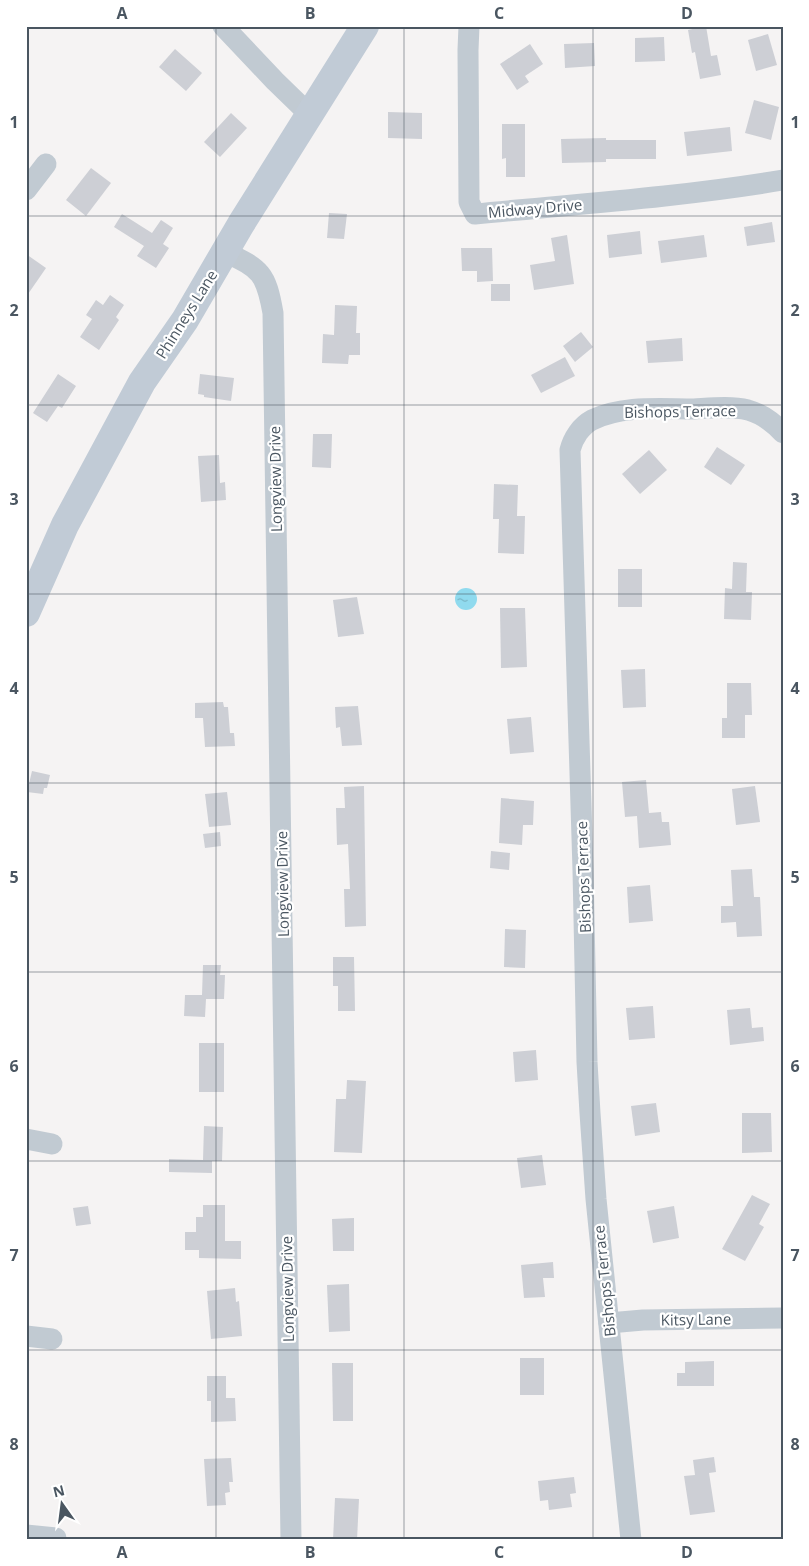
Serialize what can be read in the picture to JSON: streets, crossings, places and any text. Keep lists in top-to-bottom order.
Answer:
{
  "streets": {
    "main road": ["Phinneys Lane"],
    "street": [
      "Midway Drive",
      "Bishops Terrace",
      "Longview Drive",
      "Kitsy Lane"
    ]
  },
  "crossings": [
    ["Phinneys Lane", "Longview Drive"],
    ["Bishops Terrace", "Kitsy Lane"]
  ],
  "north": "top",
  "grid": {
    "columns": [
      "A",
      "B",
      "C",
      "D"
    ],
    "rows": [
      "1",
      "2",
      "3",
      "4",
      "5",
      "6",
      "7",
      "8"
    ]
  }
}
